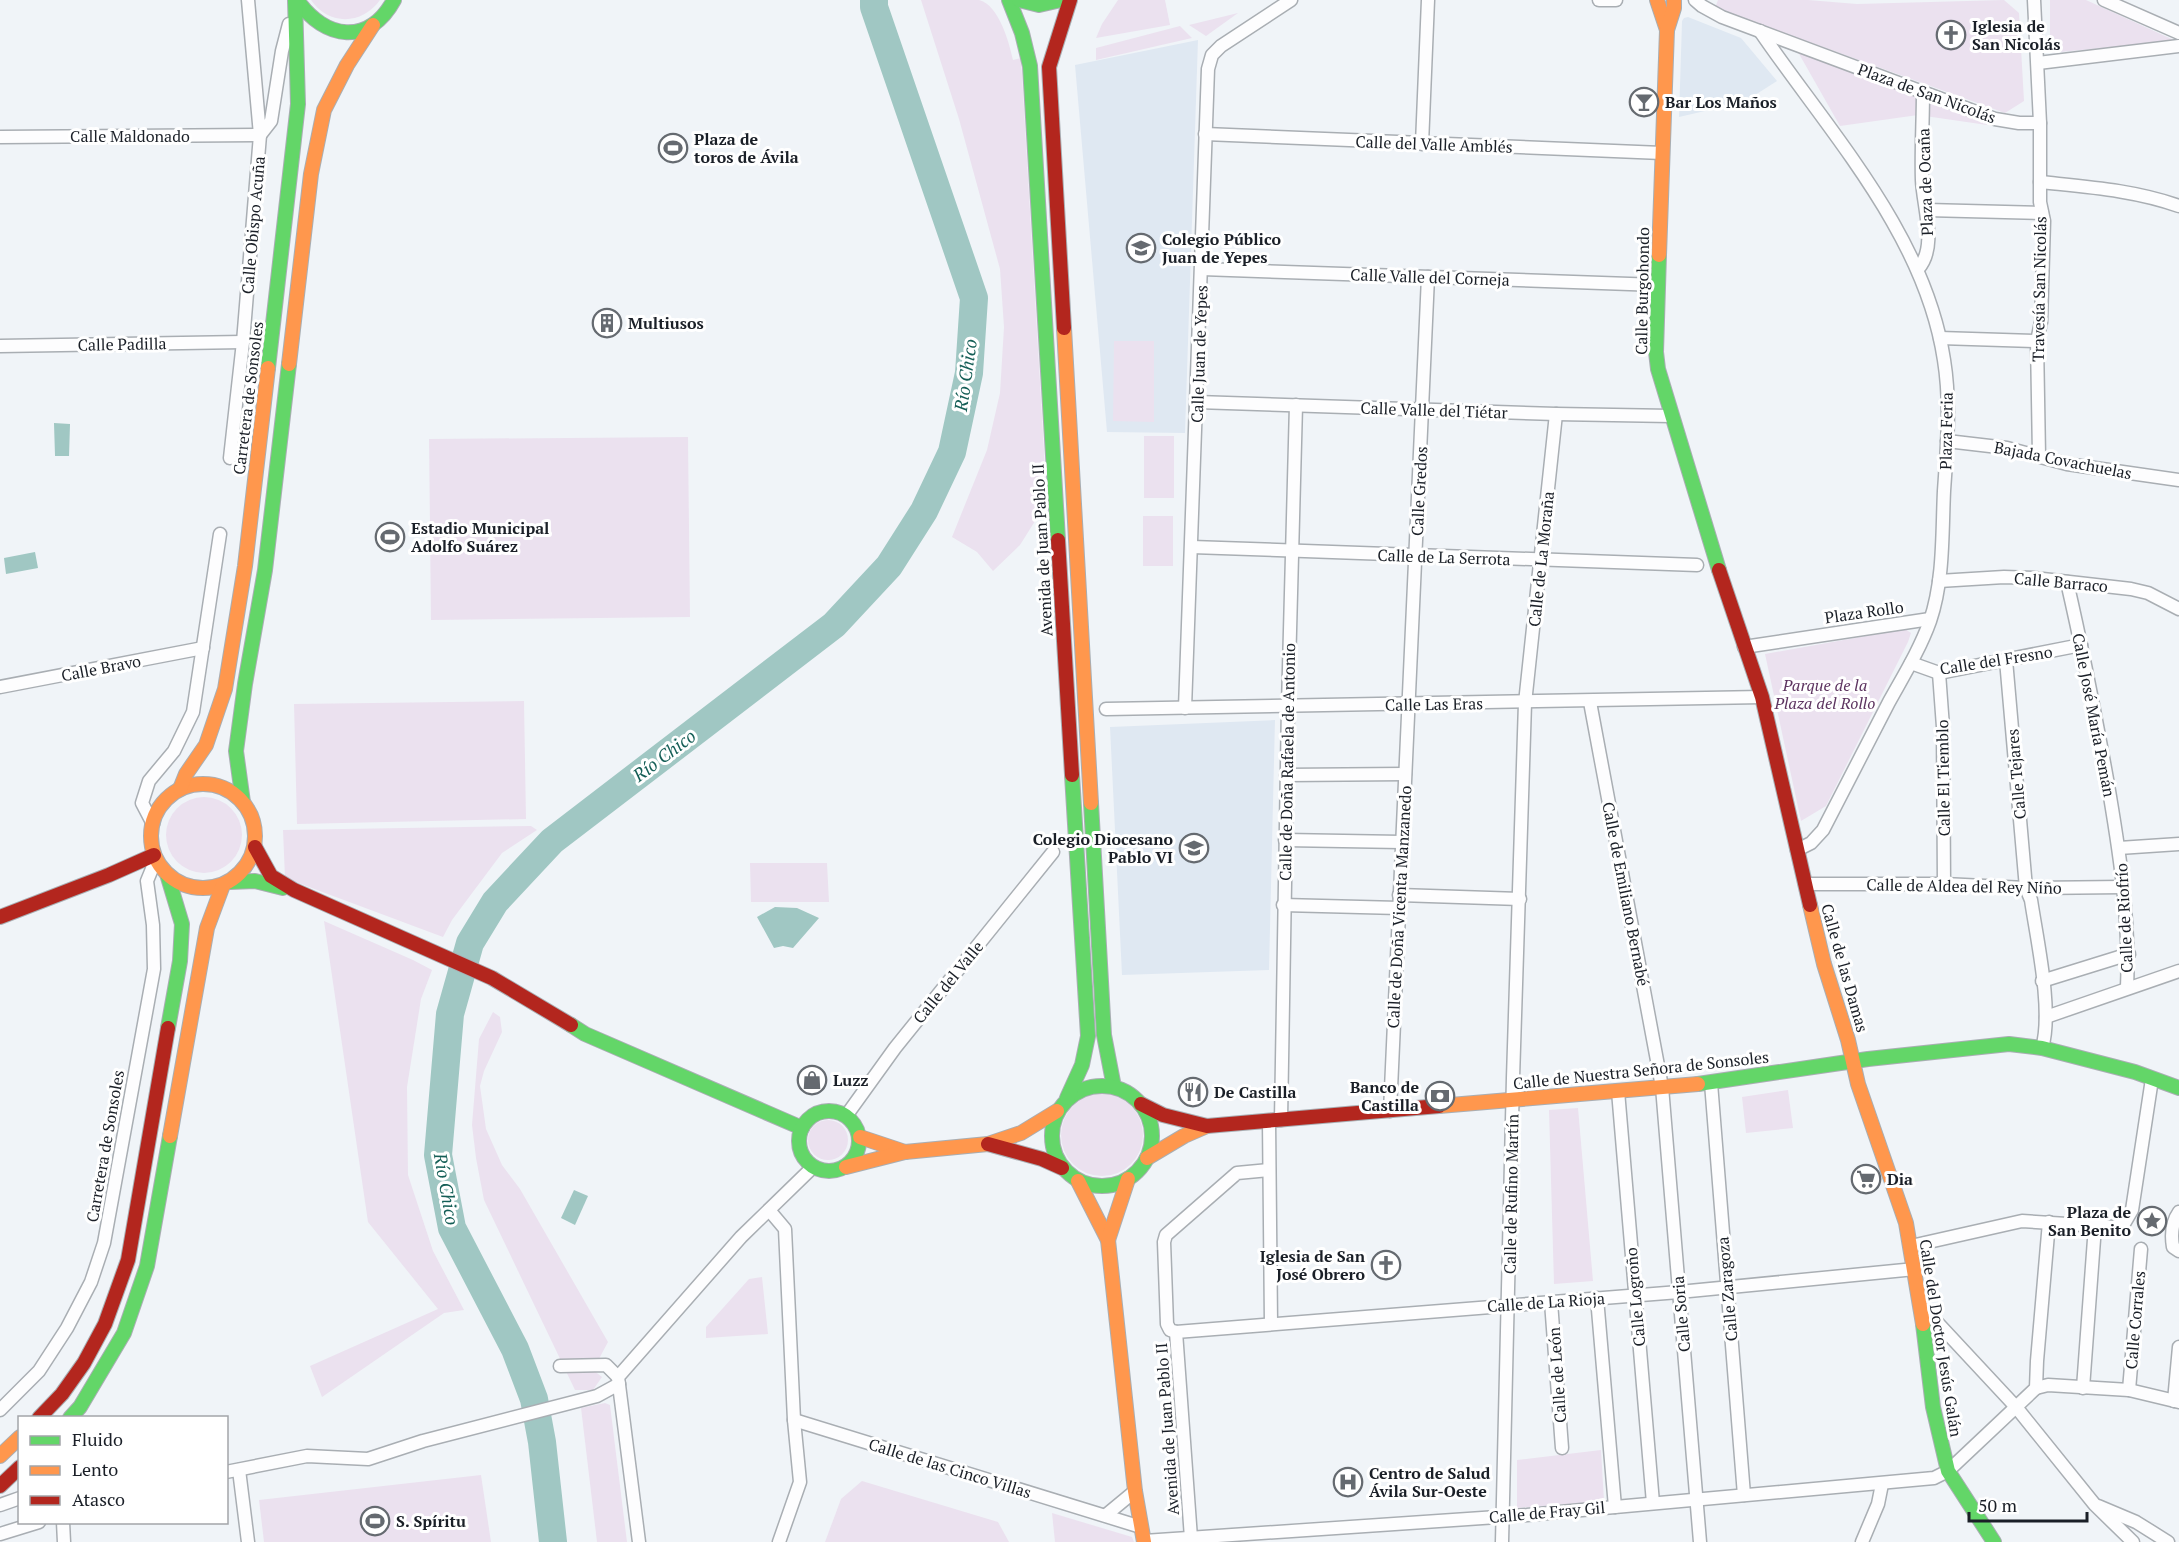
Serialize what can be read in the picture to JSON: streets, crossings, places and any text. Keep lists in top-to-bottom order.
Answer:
{
  "streets": {
    "main road": [
      "Calle Burgohondo",
      "Carretera de Sonsoles",
      "Avenida de Juan Pablo II",
      "Calle de las Damas",
      "Calle de Nuestra Señora de Sonsoles",
      "Calle del Doctor Jesús Galán"
    ],
    "street": [
      "Plaza de San Nicolás",
      "Calle Maldonado",
      "Calle del Valle Amblés",
      "Plaza de Ocaña",
      "Calle Obispo Acuña",
      "Calle Valle del Corneja",
      "Travesía San Nicolás",
      "Calle Padilla",
      "Calle Juan de Yepes",
      "Calle Valle del Tiétar",
      "Plaza Feria",
      "Bajada Covachuelas",
      "Calle Gredos",
      "Calle de La Serrota",
      "Calle de La Moraña",
      "Calle Barraco",
      "Plaza Rollo",
      "Calle del Fresno",
      "Calle Bravo",
      "Calle Las Eras",
      "Calle José María Pemán",
      "Calle de Doña Rafaela de Antonio",
      "Calle Tejares",
      "Calle El Tiemblo",
      "Calle de Aldea del Rey Niño",
      "Calle de Emiliano Bernabé",
      "Calle de Doña Vicenta Manzanedo",
      "Calle de Riofrío",
      "Calle del Valle",
      "Calle de Rufino Martín",
      "Calle Zaragoza",
      "Calle Logroño",
      "Calle de La Rioja",
      "Calle Soria",
      "Calle Corrales",
      "Calle de León",
      "Calle de las Cinco Villas",
      "Calle de Fray Gil"
    ]
  },
  "crossings": [
    ["Plaza de San Nicolás", "Plaza de Ocaña"],
    ["Plaza de San Nicolás", "Travesía San Nicolás"],
    ["Calle Maldonado", "Calle Obispo Acuña"],
    ["Calle del Valle Amblés", "Calle Burgohondo"],
    ["Calle del Valle Amblés", "Calle Juan de Yepes"],
    ["Plaza de Ocaña", "Plaza Feria"],
    ["Calle Obispo Acuña", "Calle Padilla"],
    ["Calle Obispo Acuña", "Carretera de Sonsoles"],
    ["Calle Valle del Corneja", "Calle Burgohondo"],
    ["Calle Valle del Corneja", "Calle Juan de Yepes"],
    ["Calle Valle del Corneja", "Calle Gredos"],
    ["Travesía San Nicolás", "Bajada Covachuelas"],
    ["Calle Burgohondo", "Calle Valle del Tiétar"],
    ["Calle Burgohondo", "Plaza Rollo"],
    ["Calle Juan de Yepes", "Calle Valle del Tiétar"],
    ["Calle Juan de Yepes", "Calle de La Serrota"],
    ["Calle Juan de Yepes", "Calle Las Eras"],
    ["Calle Valle del Tiétar", "Calle Gredos"],
    ["Calle Valle del Tiétar", "Calle de La Moraña"],
    ["Calle Valle del Tiétar", "Calle de Doña Rafaela de Antonio"],
    ["Plaza Feria", "Bajada Covachuelas"],
    ["Plaza Feria", "Calle Barraco"],
    ["Plaza Feria", "Plaza Rollo"],
    ["Calle Gredos", "Calle de La Serrota"],
    ["Calle Gredos", "Calle Las Eras"],
    ["Calle Gredos", "Calle de Doña Vicenta Manzanedo"],
    ["Avenida de Juan Pablo II", "Calle de Doña Rafaela de Antonio"],
    ["Avenida de Juan Pablo II", "Calle de Nuestra Señora de Sonsoles"],
    ["Avenida de Juan Pablo II", "Calle de La Rioja"],
    ["Avenida de Juan Pablo II", "Calle de las Cinco Villas"],
    ["Avenida de Juan Pablo II", "Calle de Fray Gil"],
    ["Calle de La Serrota", "Calle de La Moraña"],
    ["Calle de La Serrota", "Calle de Doña Rafaela de Antonio"],
    ["Calle de La Moraña", "Calle Las Eras"],
    ["Calle de La Moraña", "Calle de Rufino Martín"],
    ["Calle Barraco", "Calle José María Pemán"],
    ["Calle del Fresno", "Calle José María Pemán"],
    ["Calle del Fresno", "Calle Tejares"],
    ["Calle del Fresno", "Calle El Tiemblo"],
    ["Calle Las Eras", "Calle de Doña Rafaela de Antonio"],
    ["Calle Las Eras", "Calle de Emiliano Bernabé"],
    ["Calle Las Eras", "Calle de Doña Vicenta Manzanedo"],
    ["Calle Las Eras", "Calle de Rufino Martín"],
    ["Calle José María Pemán", "Calle de Riofrío"],
    ["Calle de Doña Rafaela de Antonio", "Calle de Nuestra Señora de Sonsoles"],
    ["Calle de Doña Rafaela de Antonio", "Calle de La Rioja"],
    ["Calle Tejares", "Calle de Aldea del Rey Niño"],
    ["Calle Tejares", "Calle de Nuestra Señora de Sonsoles"],
    ["Calle El Tiemblo", "Calle de Aldea del Rey Niño"],
    ["Calle de Aldea del Rey Niño", "Calle de Riofrío"],
    ["Calle de Aldea del Rey Niño", "Calle de las Damas"],
    ["Calle de Emiliano Bernabé", "Calle de Nuestra Señora de Sonsoles"],
    ["Calle de Emiliano Bernabé", "Calle Soria"],
    ["Calle de Doña Vicenta Manzanedo", "Calle de Nuestra Señora de Sonsoles"],
    ["Calle de las Damas", "Calle de Nuestra Señora de Sonsoles"],
    ["Calle de las Damas", "Calle del Doctor Jesús Galán"],
    ["Calle de Nuestra Señora de Sonsoles", "Calle de Rufino Martín"],
    ["Calle de Nuestra Señora de Sonsoles", "Calle Zaragoza"],
    ["Calle de Nuestra Señora de Sonsoles", "Calle Logroño"],
    ["Calle de Nuestra Señora de Sonsoles", "Calle Soria"],
    ["Calle de Nuestra Señora de Sonsoles", "Calle del Doctor Jesús Galán"],
    ["Calle de Rufino Martín", "Calle de La Rioja"],
    ["Calle de Rufino Martín", "Calle de Fray Gil"],
    ["Calle Zaragoza", "Calle de La Rioja"],
    ["Calle Zaragoza", "Calle de Fray Gil"],
    ["Calle Logroño", "Calle de La Rioja"],
    ["Calle Logroño", "Calle de Fray Gil"],
    ["Calle de La Rioja", "Calle Soria"],
    ["Calle de La Rioja", "Calle del Doctor Jesús Galán"],
    ["Calle de La Rioja", "Calle de León"],
    ["Calle Soria", "Calle de Fray Gil"],
    ["Calle del Doctor Jesús Galán", "Calle de Fray Gil"]
  ],
  "water": ["Río Chico"],
  "parks": ["Parque de la Plaza del Rollo"],
  "places": {
    "church": ["Iglesia de San Nicolás", "Iglesia de San José Obrero"],
    "bar": ["Bar Los Maños"],
    "sports": ["Plaza de toros de Ávila", "Estadio Municipal Adolfo Suárez", "S. Spíritu"],
    "school or university": ["Colegio Público Juan de Yepes", "Colegio Diocesano Pablo VI"],
    "building": ["Multiusos"],
    "shop": ["Luzz"],
    "restaurant": ["De Castilla"],
    "bank": ["Banco de Castilla"],
    "supermarket": ["Dia"],
    "place": ["Plaza de San Benito"],
    "hospital": ["Centro de Salud Ávila Sur-Oeste"]
  },
  "legend": ["Fluido", "Lento", "Atasco"],
  "scale_bar": "50 m"
}
